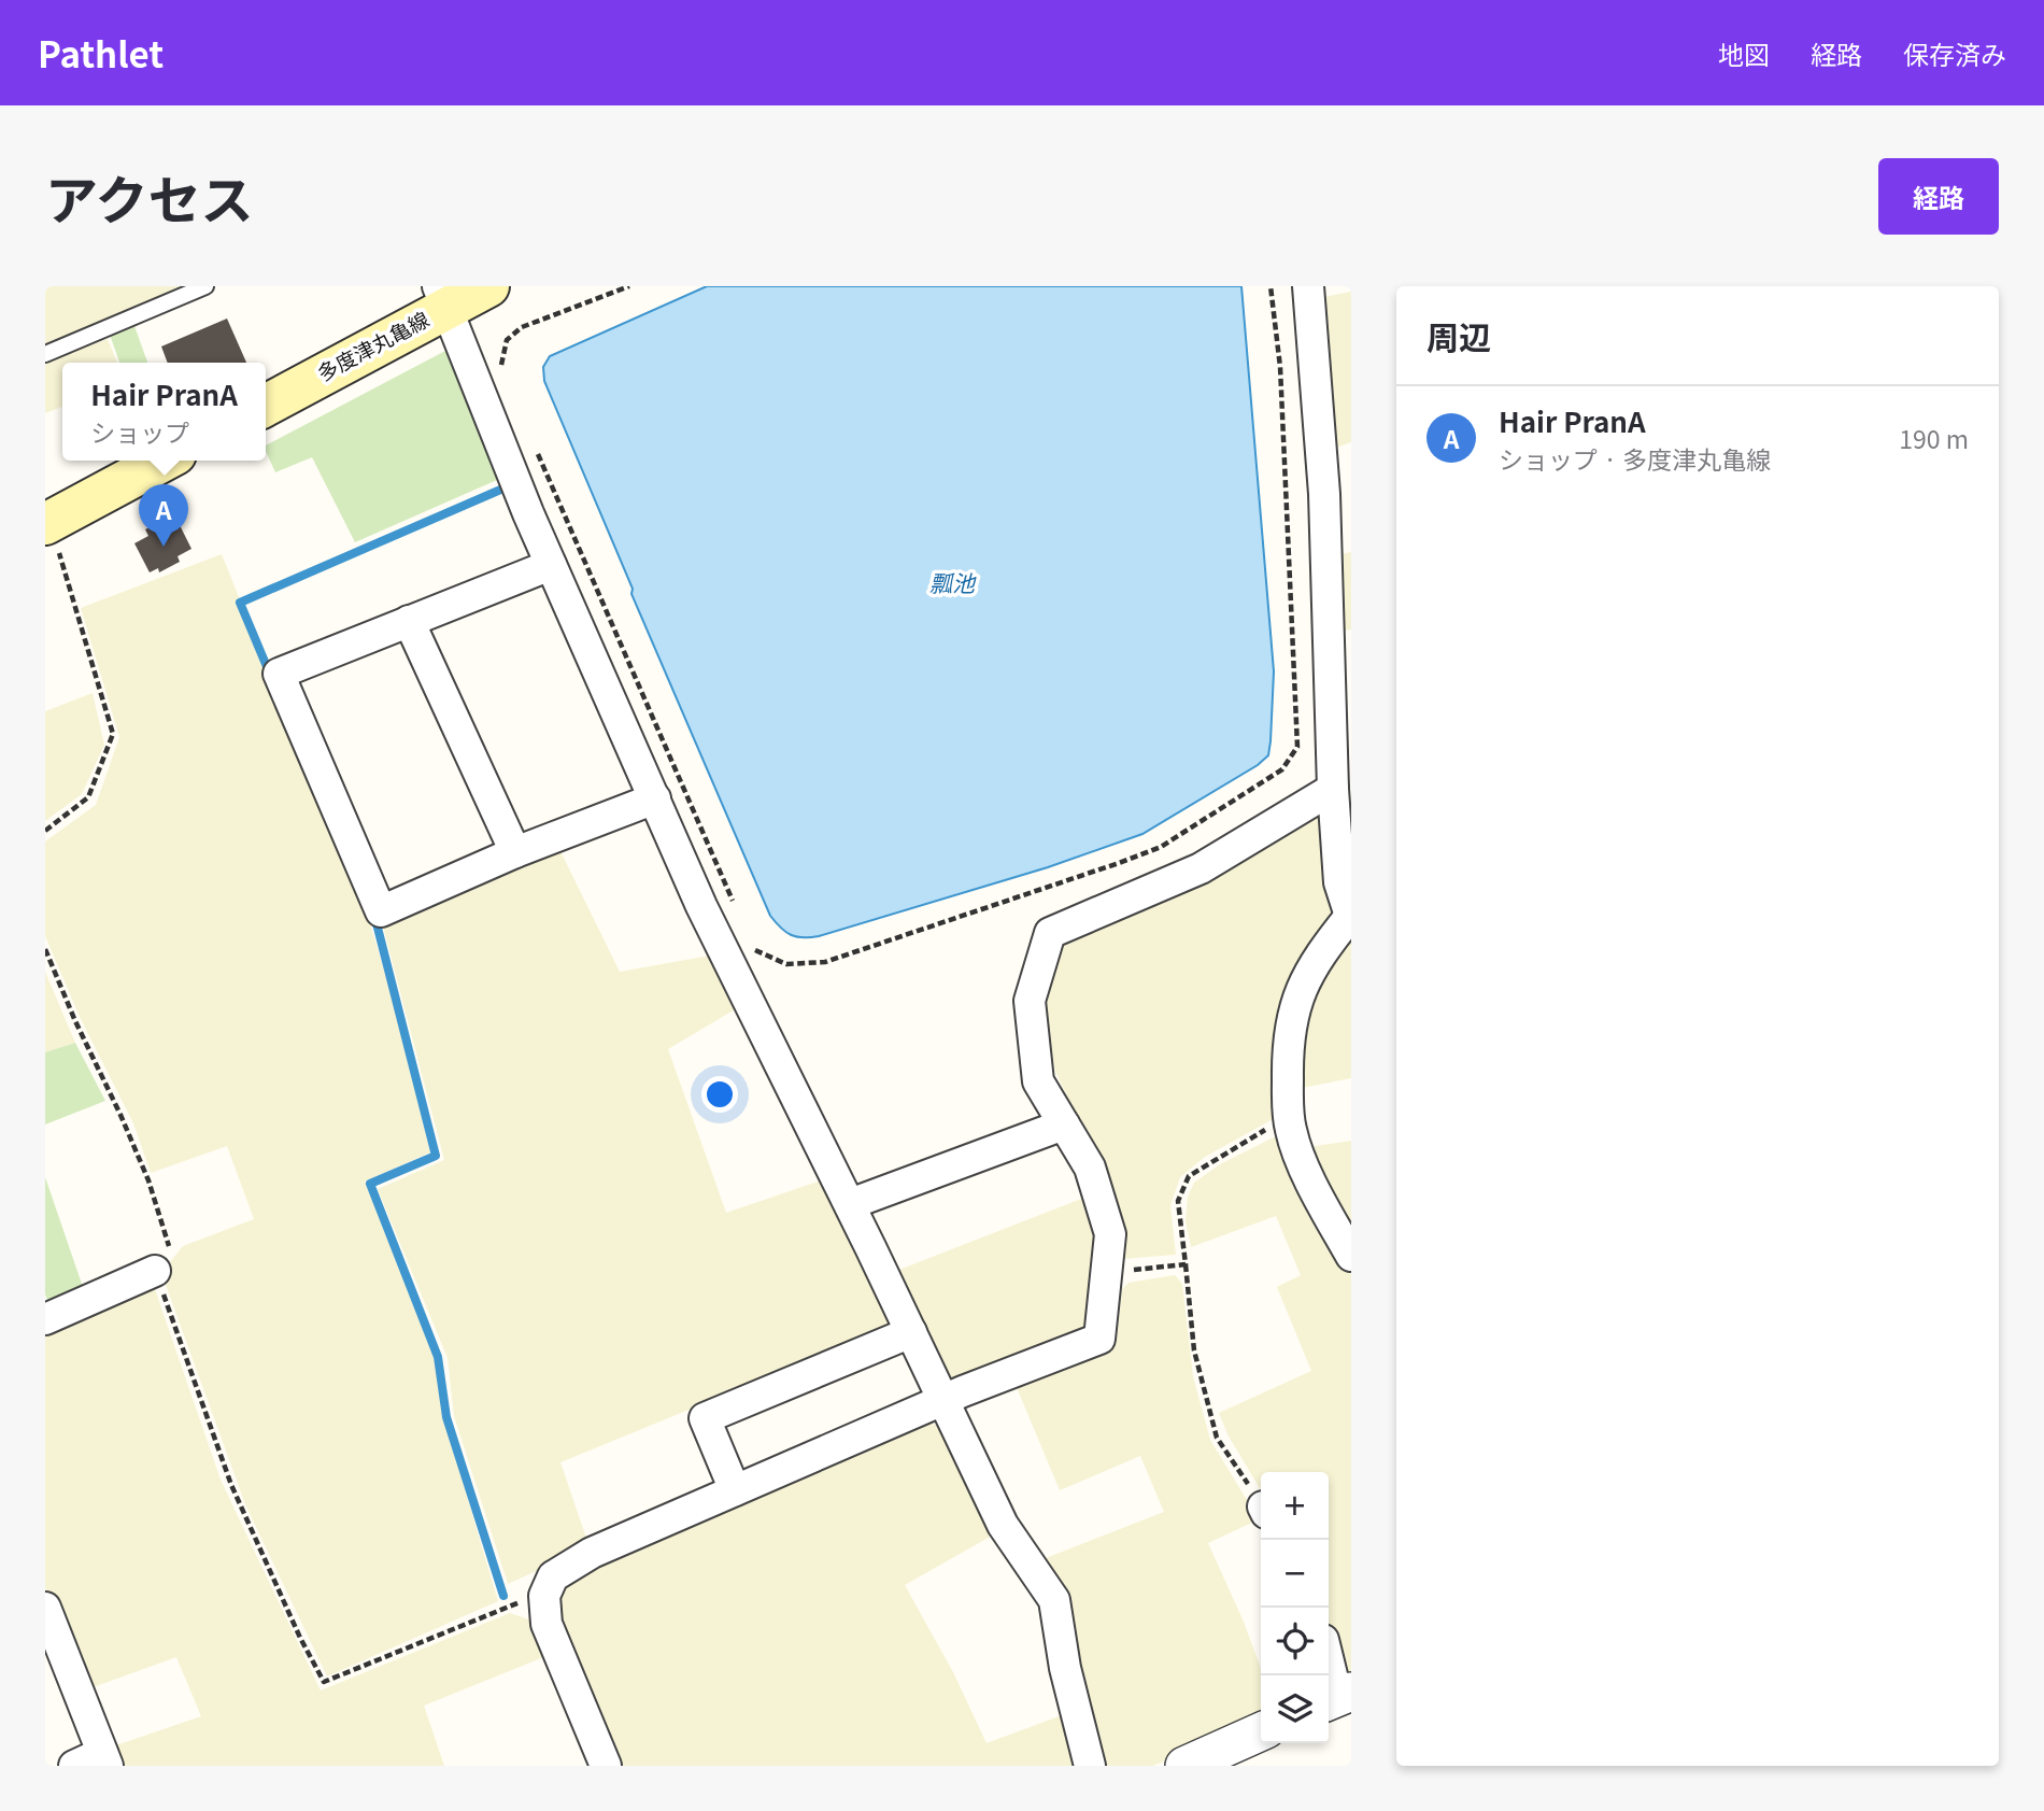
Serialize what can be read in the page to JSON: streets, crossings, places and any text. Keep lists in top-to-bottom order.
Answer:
{
  "streets": {
    "main road": ["多度津丸亀線"]
  },
  "water": ["瓢池"],
  "page": {
    "header": "Pathlet",
    "nav": ["地図", "経路", "保存済み"],
    "title": "アクセス",
    "buttons": "経路",
    "heading": "周辺",
    "popup": ["Hair PranA", "ショップ"],
    "list": [
      {
        "mark": "A",
        "name": "Hair PranA",
        "note": "ショップ · 多度津丸亀線",
        "value": "190 m"
      }
    ],
    "pins": "A",
    "map_buttons": ["+", "−"]
  }
}
